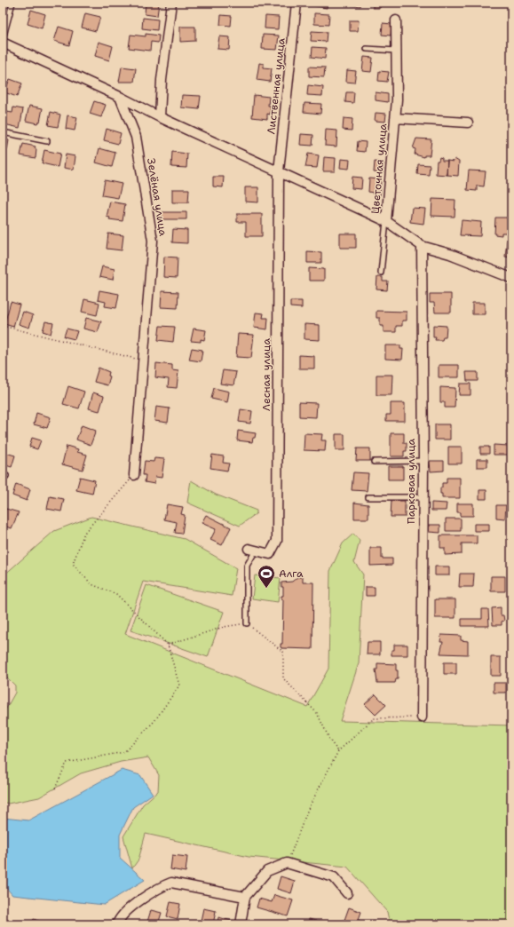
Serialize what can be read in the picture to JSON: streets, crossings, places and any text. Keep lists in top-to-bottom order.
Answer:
{
  "streets": {
    "street": [
      "Лиственная улица",
      "Цветочная улица",
      "Зелёная улица",
      "Лесная улица",
      "Парковая улица"
    ]
  },
  "crossings": [
    ["Лиственная улица", "Лесная улица"]
  ],
  "places": {
    "sports": ["Алга"]
  }
}
